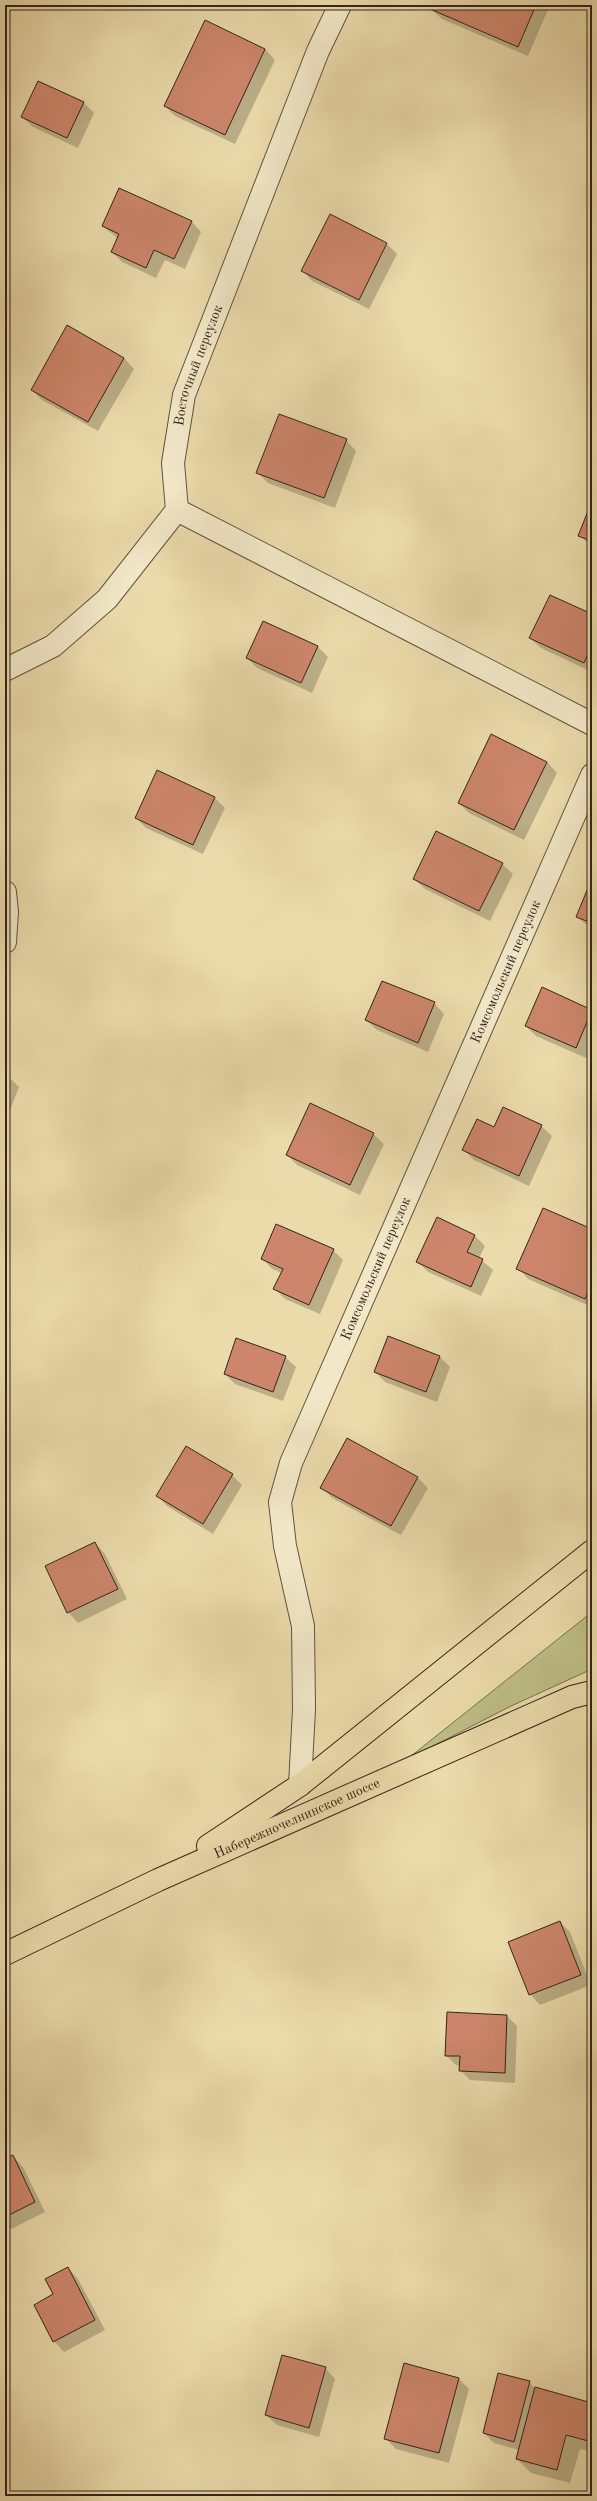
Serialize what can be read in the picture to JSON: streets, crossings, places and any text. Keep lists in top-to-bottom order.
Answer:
{
  "streets": {
    "main road": ["Набережночелнинское шоссе"],
    "street": ["Восточный переулок", "Комсомольский переулок"]
  }
}
